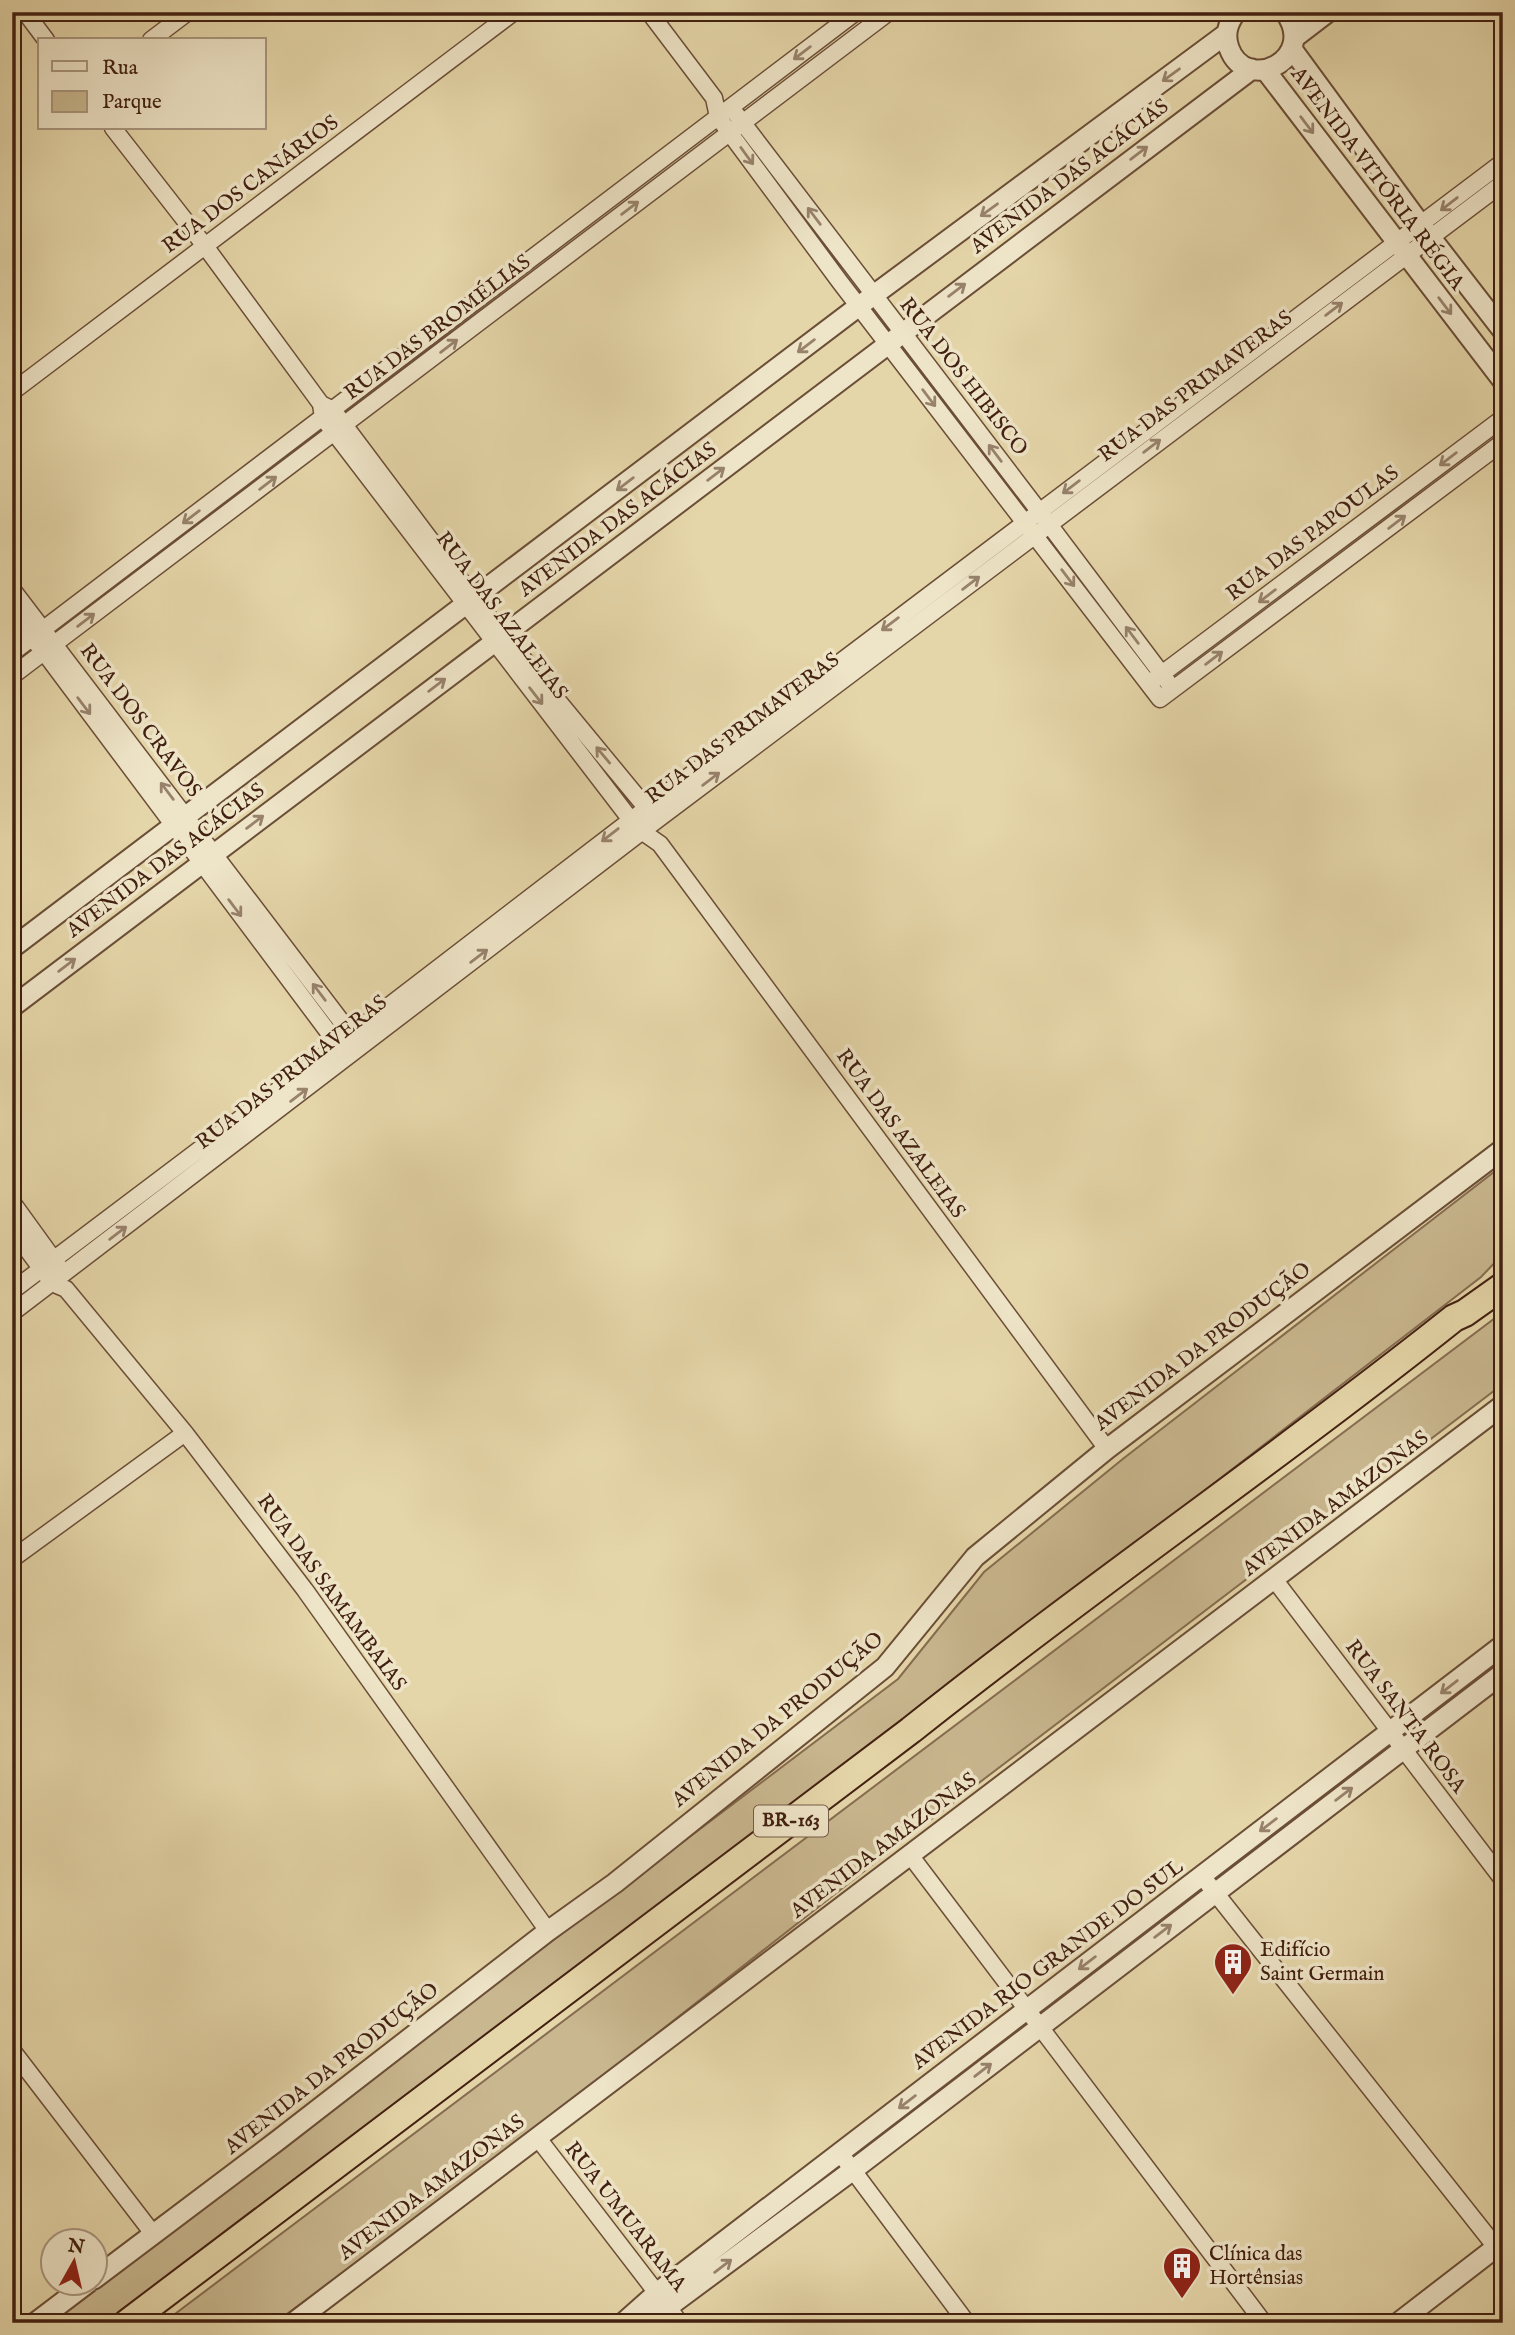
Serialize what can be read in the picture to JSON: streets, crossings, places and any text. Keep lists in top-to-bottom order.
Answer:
{
  "streets": {
    "highway": ["BR-163"],
    "street": [
      "AVENIDA DAS ACÁCIAS",
      "AVENIDA VITÓRIA RÉGIA",
      "RUA DOS CANÁRIOS",
      "RUA DAS BROMÉLIAS",
      "RUA DOS HIBISCO",
      "RUA DAS PRIMAVERAS",
      "RUA DAS PAPOULAS",
      "RUA DAS AZALEIAS",
      "RUA DOS CRAVOS",
      "AVENIDA DA PRODUÇÃO",
      "AVENIDA AMAZONAS",
      "RUA DAS SAMAMBAIAS",
      "RUA SANTA ROSA",
      "AVENIDA RIO GRANDE DO SUL",
      "RUA UMUARAMA"
    ]
  },
  "crossings": [
    ["AVENIDA DAS ACÁCIAS", "AVENIDA VITÓRIA RÉGIA"],
    ["AVENIDA DAS ACÁCIAS", "RUA DOS HIBISCO"],
    ["AVENIDA DAS ACÁCIAS", "RUA DAS AZALEIAS"],
    ["AVENIDA DAS ACÁCIAS", "RUA DOS CRAVOS"],
    ["AVENIDA VITÓRIA RÉGIA", "RUA DAS PRIMAVERAS"],
    ["RUA DOS CANÁRIOS", "RUA DAS AZALEIAS"],
    ["RUA DAS BROMÉLIAS", "RUA DOS HIBISCO"],
    ["RUA DAS BROMÉLIAS", "RUA DAS AZALEIAS"],
    ["RUA DAS BROMÉLIAS", "RUA DOS CRAVOS"],
    ["RUA DOS HIBISCO", "RUA DAS PRIMAVERAS"],
    ["RUA DOS HIBISCO", "RUA DAS PAPOULAS"],
    ["RUA DAS PRIMAVERAS", "RUA DAS AZALEIAS"],
    ["RUA DAS PRIMAVERAS", "RUA DOS CRAVOS"],
    ["RUA DAS PRIMAVERAS", "RUA DAS SAMAMBAIAS"],
    ["RUA DAS AZALEIAS", "AVENIDA DA PRODUÇÃO"],
    ["AVENIDA DA PRODUÇÃO", "RUA DAS SAMAMBAIAS"],
    ["AVENIDA AMAZONAS", "RUA SANTA ROSA"],
    ["AVENIDA AMAZONAS", "RUA UMUARAMA"],
    ["RUA SANTA ROSA", "AVENIDA RIO GRANDE DO SUL"],
    ["AVENIDA RIO GRANDE DO SUL", "RUA UMUARAMA"]
  ],
  "places": {
    "building": ["Edifício Saint Germain", "Clínica das Hortênsias"]
  },
  "legend": ["Rua", "Parque"],
  "north": "top"
}
